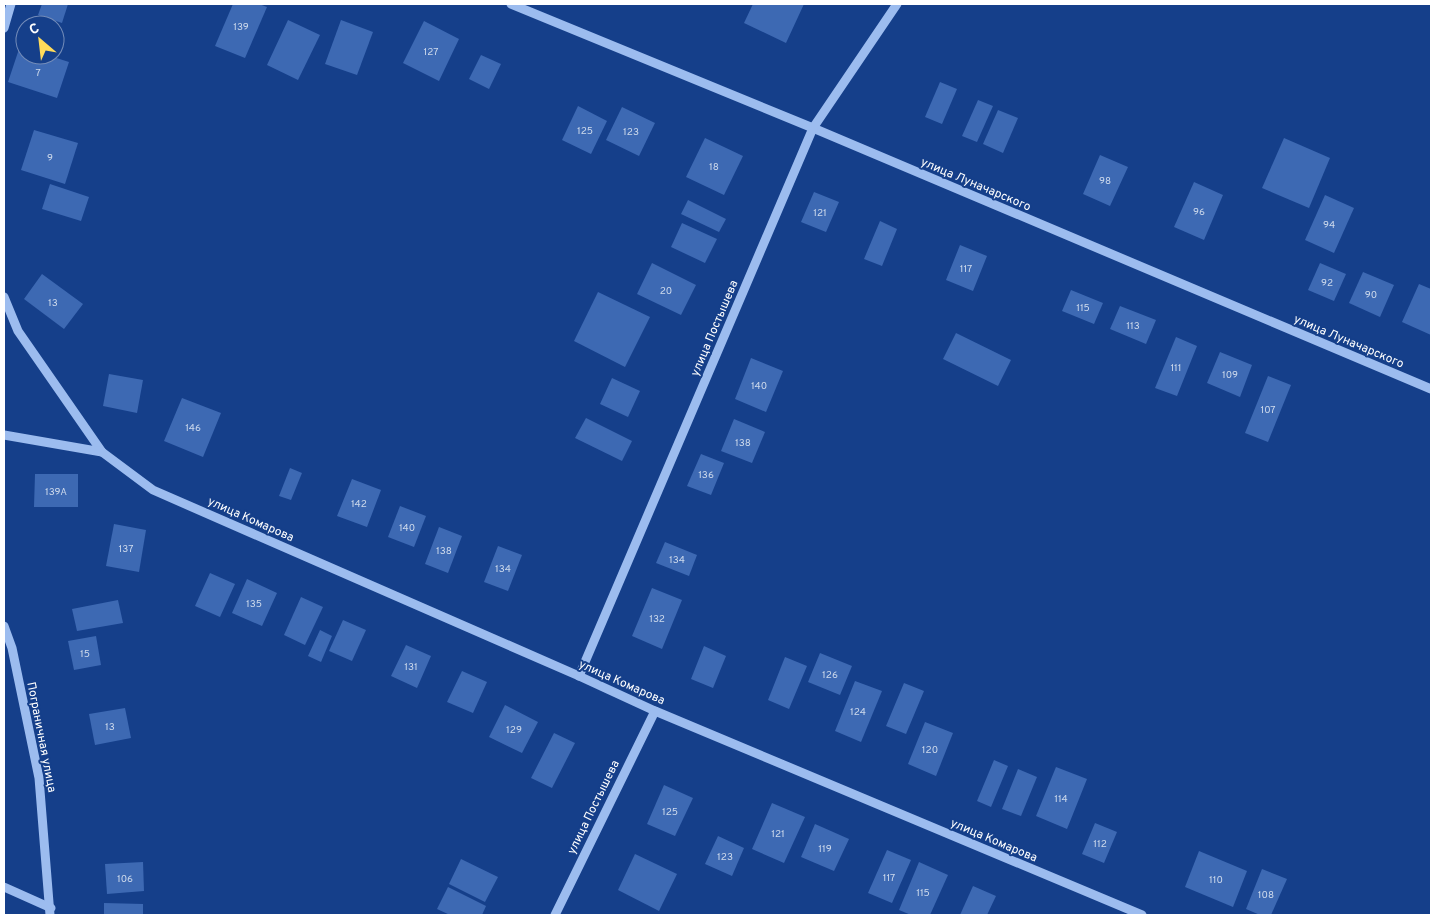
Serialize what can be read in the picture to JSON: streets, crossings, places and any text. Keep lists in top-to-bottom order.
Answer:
{
  "streets": {
    "street": [
      "улица Луначарского",
      "улица Постышева",
      "улица Комарова",
      "Пограничная улица"
    ]
  },
  "crossings": [
    ["улица Луначарского", "улица Постышева"],
    ["улица Постышева", "улица Комарова"]
  ],
  "house_numbers": [
    "139",
    "127",
    "7",
    "125",
    "123",
    "9",
    "18",
    "98",
    "96",
    "121",
    "94",
    "117",
    "92",
    "20",
    "90",
    "13",
    "115",
    "113",
    "111",
    "109",
    "140",
    "107",
    "146",
    "138",
    "136",
    "139А",
    "142",
    "140",
    "137",
    "138",
    "134",
    "134",
    "135",
    "132",
    "15",
    "131",
    "126",
    "124",
    "13",
    "129",
    "120",
    "114",
    "125",
    "121",
    "112",
    "119",
    "123",
    "117",
    "106",
    "110",
    "115",
    "108"
  ],
  "north": "top left"
}
